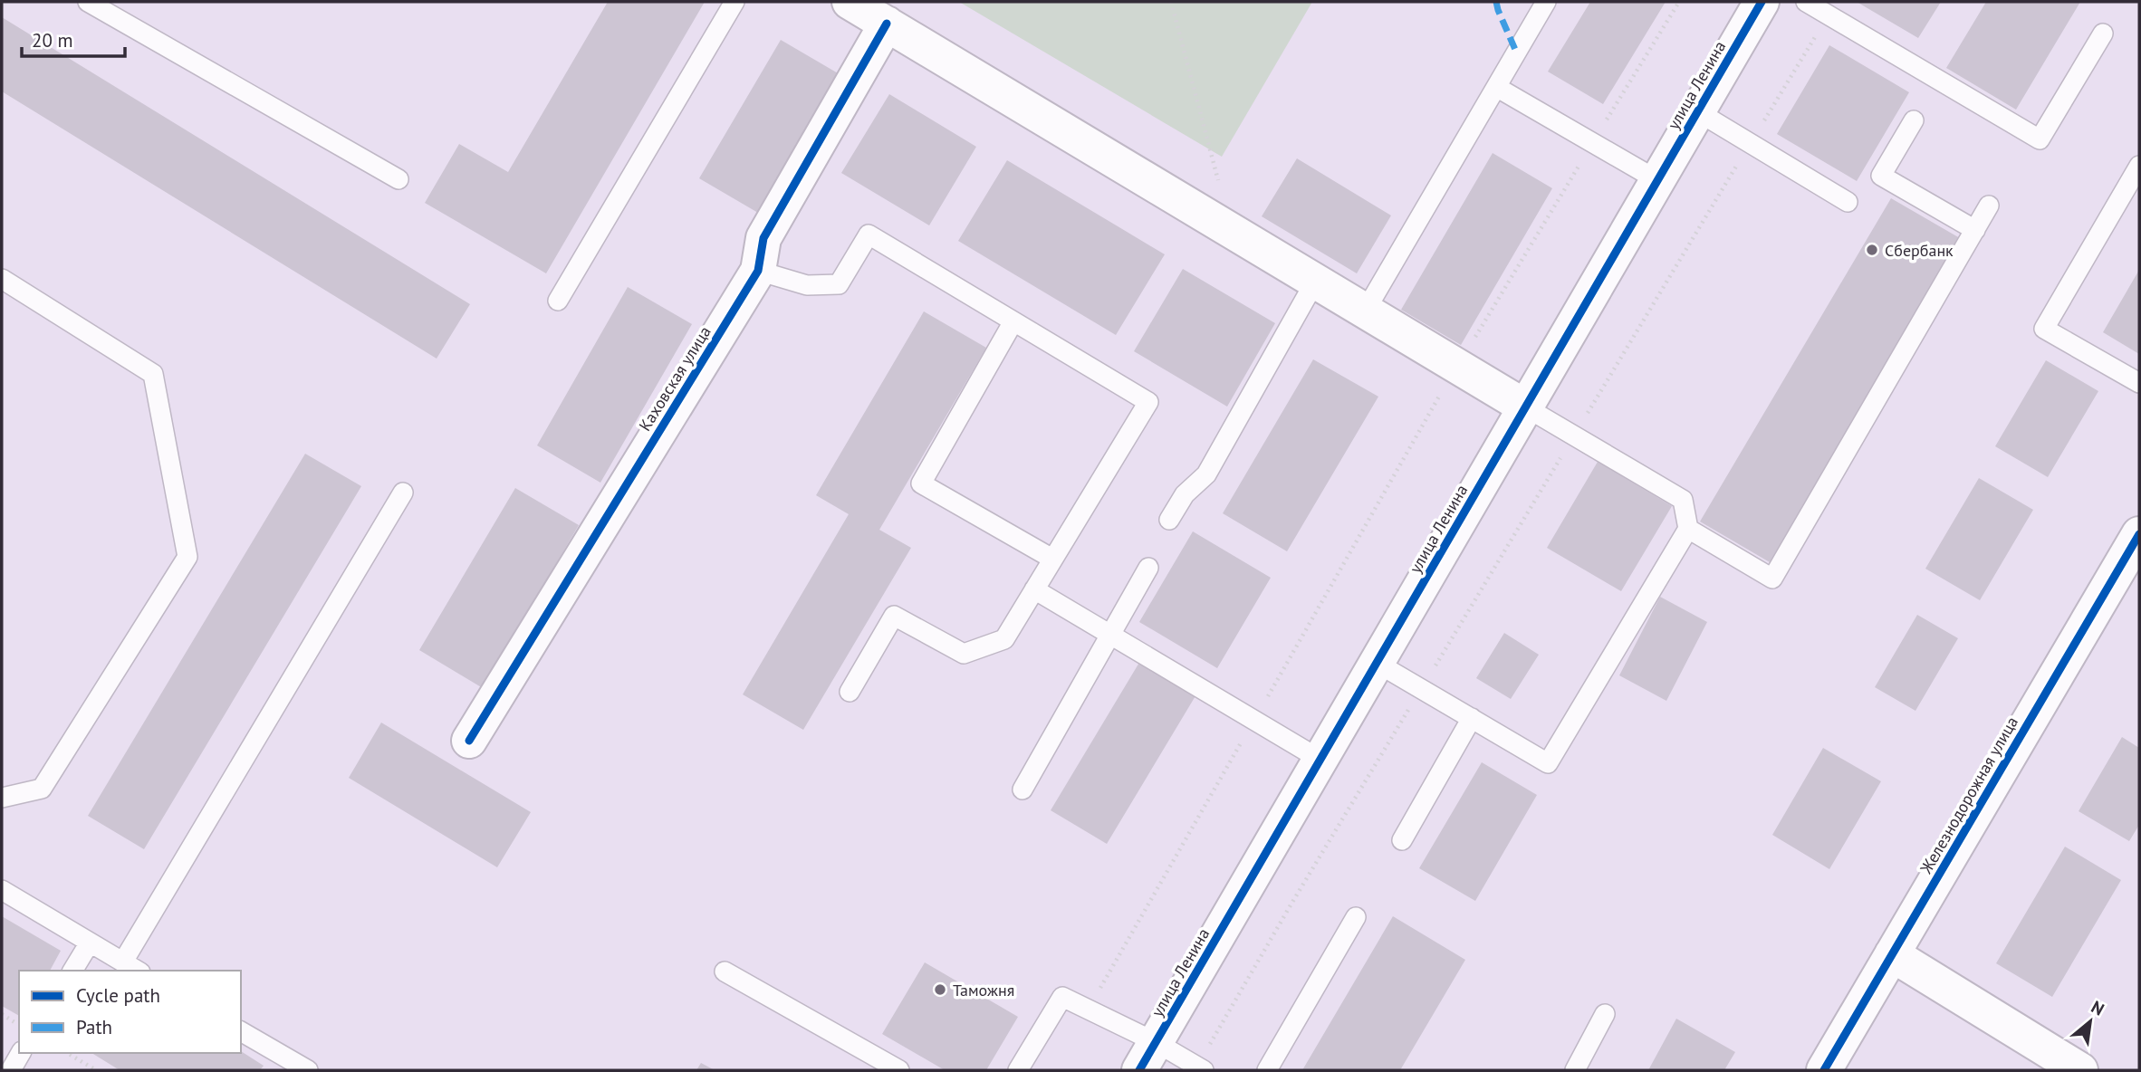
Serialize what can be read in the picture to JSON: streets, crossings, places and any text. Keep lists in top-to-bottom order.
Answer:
{
  "streets": {
    "street": ["улица Ленина", "Каховская улица", "Железнодорожная улица"]
  },
  "places": ["Сбербанк", "Таможня"],
  "legend": ["Cycle path", "Path"],
  "scale_bar": "20 m",
  "north": "top right"
}
